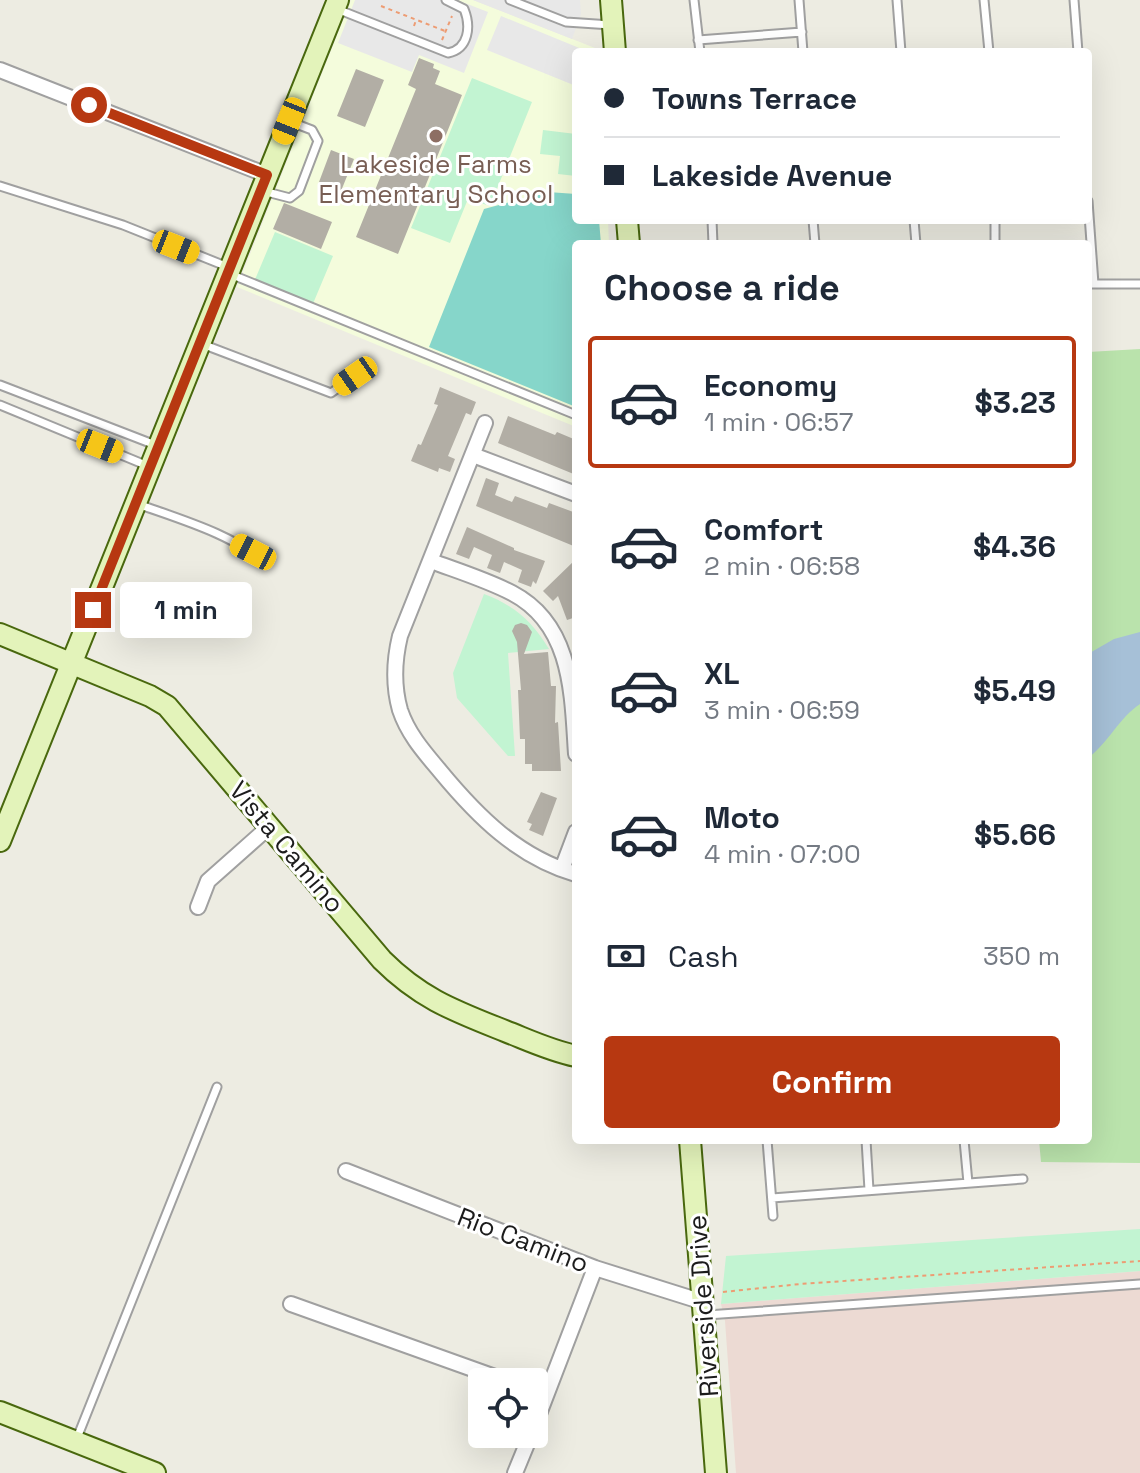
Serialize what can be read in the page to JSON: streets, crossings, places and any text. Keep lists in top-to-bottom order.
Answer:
{
  "streets": {
    "street": ["Vista Camino", "Rio Camino", "Riverside Drive"]
  },
  "crossings": [
    ["Rio Camino", "Riverside Drive"]
  ],
  "places": ["Lakeside Farms Elementary School"],
  "page": {
    "banner": ["Towns Terrace", "Lakeside Avenue"],
    "heading": "Choose a ride",
    "list": [
      {
        "name": "Economy",
        "note": "1 min · 06:57",
        "value": "$3.23"
      },
      {
        "name": "Comfort",
        "note": "2 min · 06:58",
        "value": "$4.36"
      },
      {
        "name": "XL",
        "note": "3 min · 06:59",
        "value": "$5.49"
      },
      {
        "name": "Moto",
        "note": "4 min · 07:00",
        "value": "$5.66"
      }
    ],
    "bubble": "1 min",
    "pay": ["Cash", "350 m"],
    "buttons": "Confirm"
  }
}
